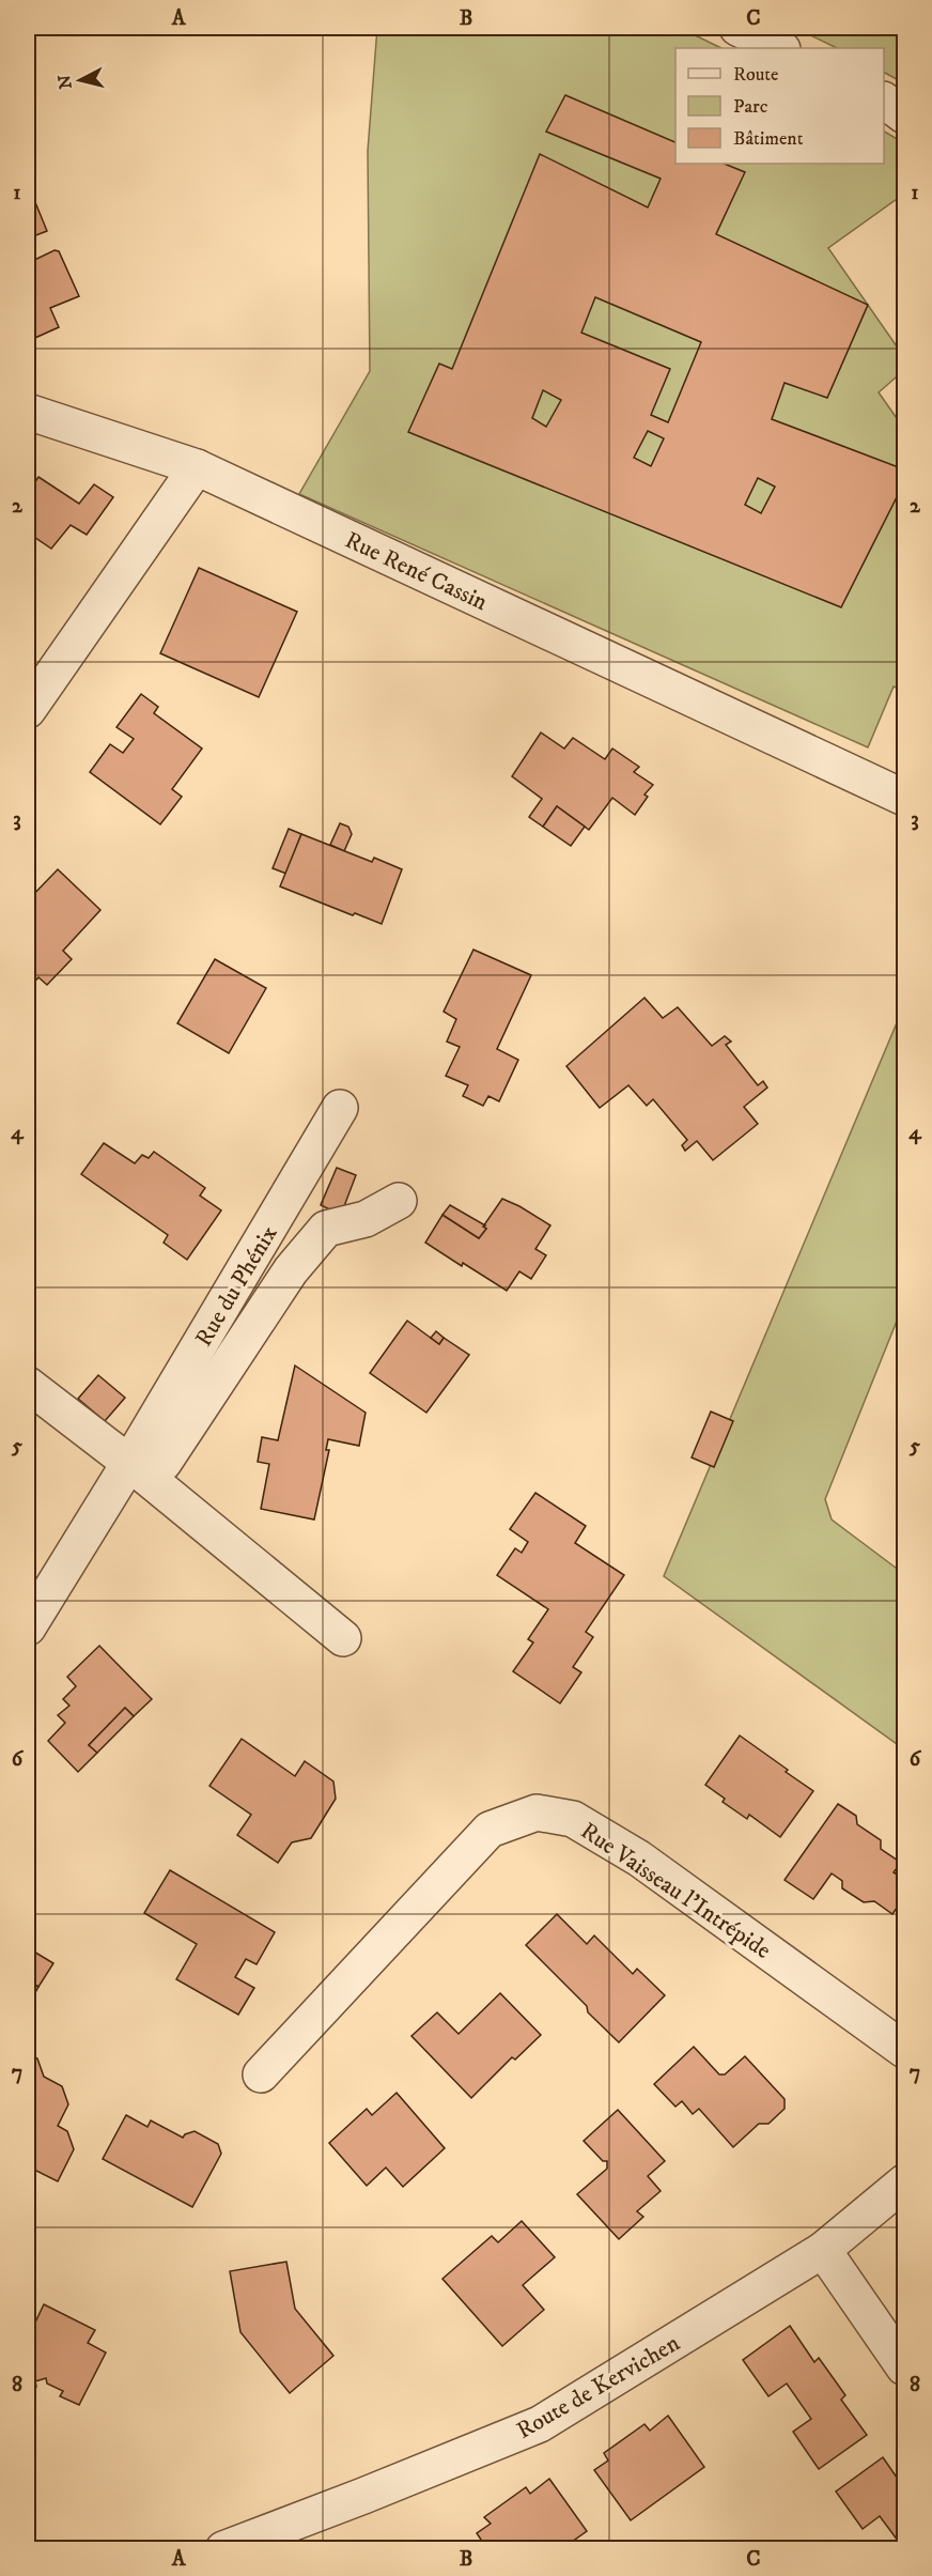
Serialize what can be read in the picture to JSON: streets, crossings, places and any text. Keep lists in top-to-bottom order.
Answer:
{
  "streets": {
    "street": [
      "Rue René Cassin",
      "Rue du Phénix",
      "Rue Vaisseau l'Intrépide",
      "Route de Kervichen"
    ]
  },
  "legend": ["Route", "Parc", "Bâtiment"],
  "north": "left",
  "grid": {
    "columns": ["A", "B", "C"],
    "rows": [
      "1",
      "2",
      "3",
      "4",
      "5",
      "6",
      "7",
      "8"
    ]
  }
}
